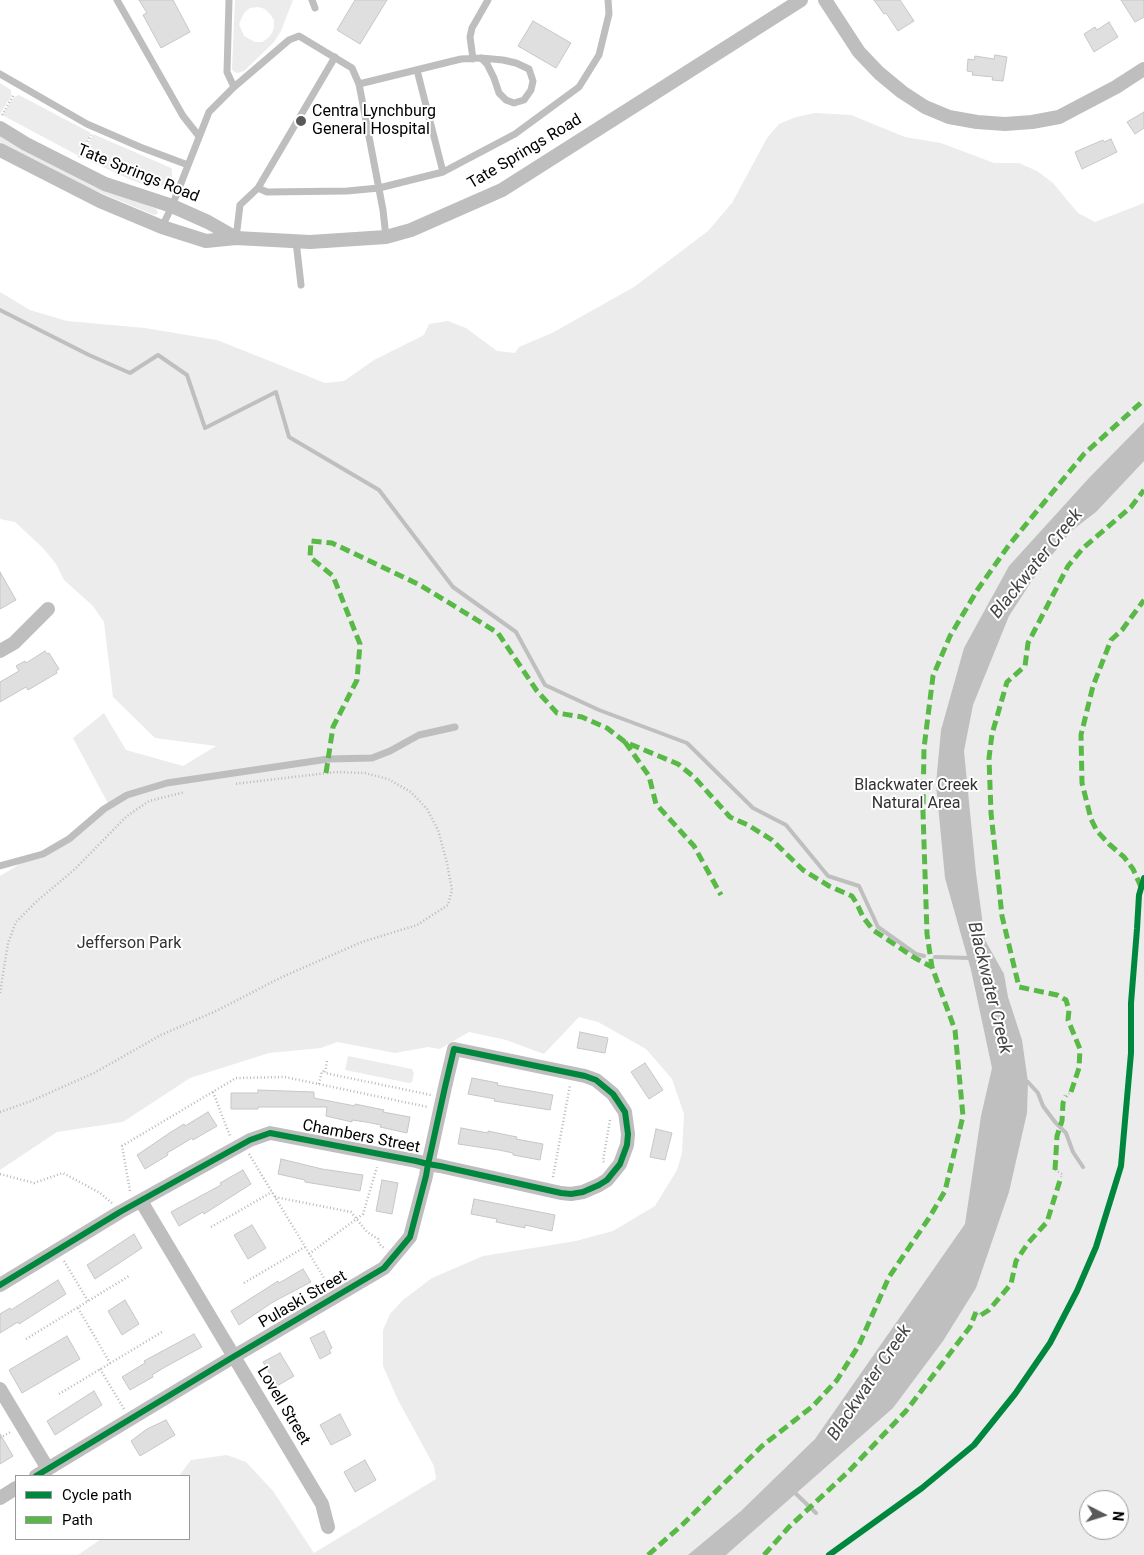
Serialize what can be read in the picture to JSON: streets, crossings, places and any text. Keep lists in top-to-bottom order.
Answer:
{
  "streets": {
    "street": [
      "Tate Springs Road",
      "Chambers Street",
      "Pulaski Street",
      "Lovell Street"
    ]
  },
  "crossings": [
    ["Chambers Street", "Pulaski Street"],
    ["Chambers Street", "Lovell Street"],
    ["Pulaski Street", "Lovell Street"]
  ],
  "water": ["Blackwater Creek"],
  "parks": ["Blackwater Creek Natural Area", "Jefferson Park"],
  "places": ["Centra Lynchburg General Hospital"],
  "legend": ["Cycle path", "Path"],
  "north": "right"
}
